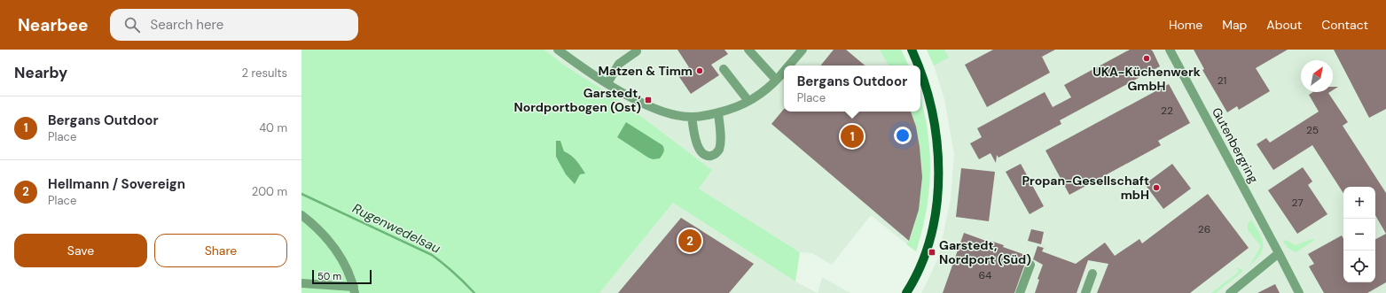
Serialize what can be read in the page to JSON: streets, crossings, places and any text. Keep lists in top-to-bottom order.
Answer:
{
  "streets": {
    "street": ["Gutenbergring"]
  },
  "water": ["Rugenwedelsau"],
  "places": {
    "other": ["UKA-Küchenwerk GmbH", "Matzen & Timm", "Propan-Gesellschaft mbH"],
    "transit": ["Garstedt, Nordportbogen (Ost)", "Garstedt, Nordport (Süd)"]
  },
  "house_numbers": [
    "21",
    "22",
    "25",
    "27",
    "26",
    "64"
  ],
  "scale_bar": "50 m",
  "north": "top right",
  "page": {
    "header": "Nearbee",
    "search": "Search here",
    "nav": [
      "Home",
      "Map",
      "About",
      "Contact"
    ],
    "heading": ["Nearby", "2 results"],
    "popup": ["Bergans Outdoor", "Place"],
    "list": [
      {
        "mark": "1",
        "name": "Bergans Outdoor",
        "note": "Place",
        "value": "40 m"
      },
      {
        "mark": "2",
        "name": "Hellmann / Sovereign",
        "note": "Place",
        "value": "200 m"
      }
    ],
    "pins": ["1", "2"],
    "map_buttons": ["+", "−"],
    "buttons": ["Save", "Share"],
    "scale": "50 m"
  }
}
